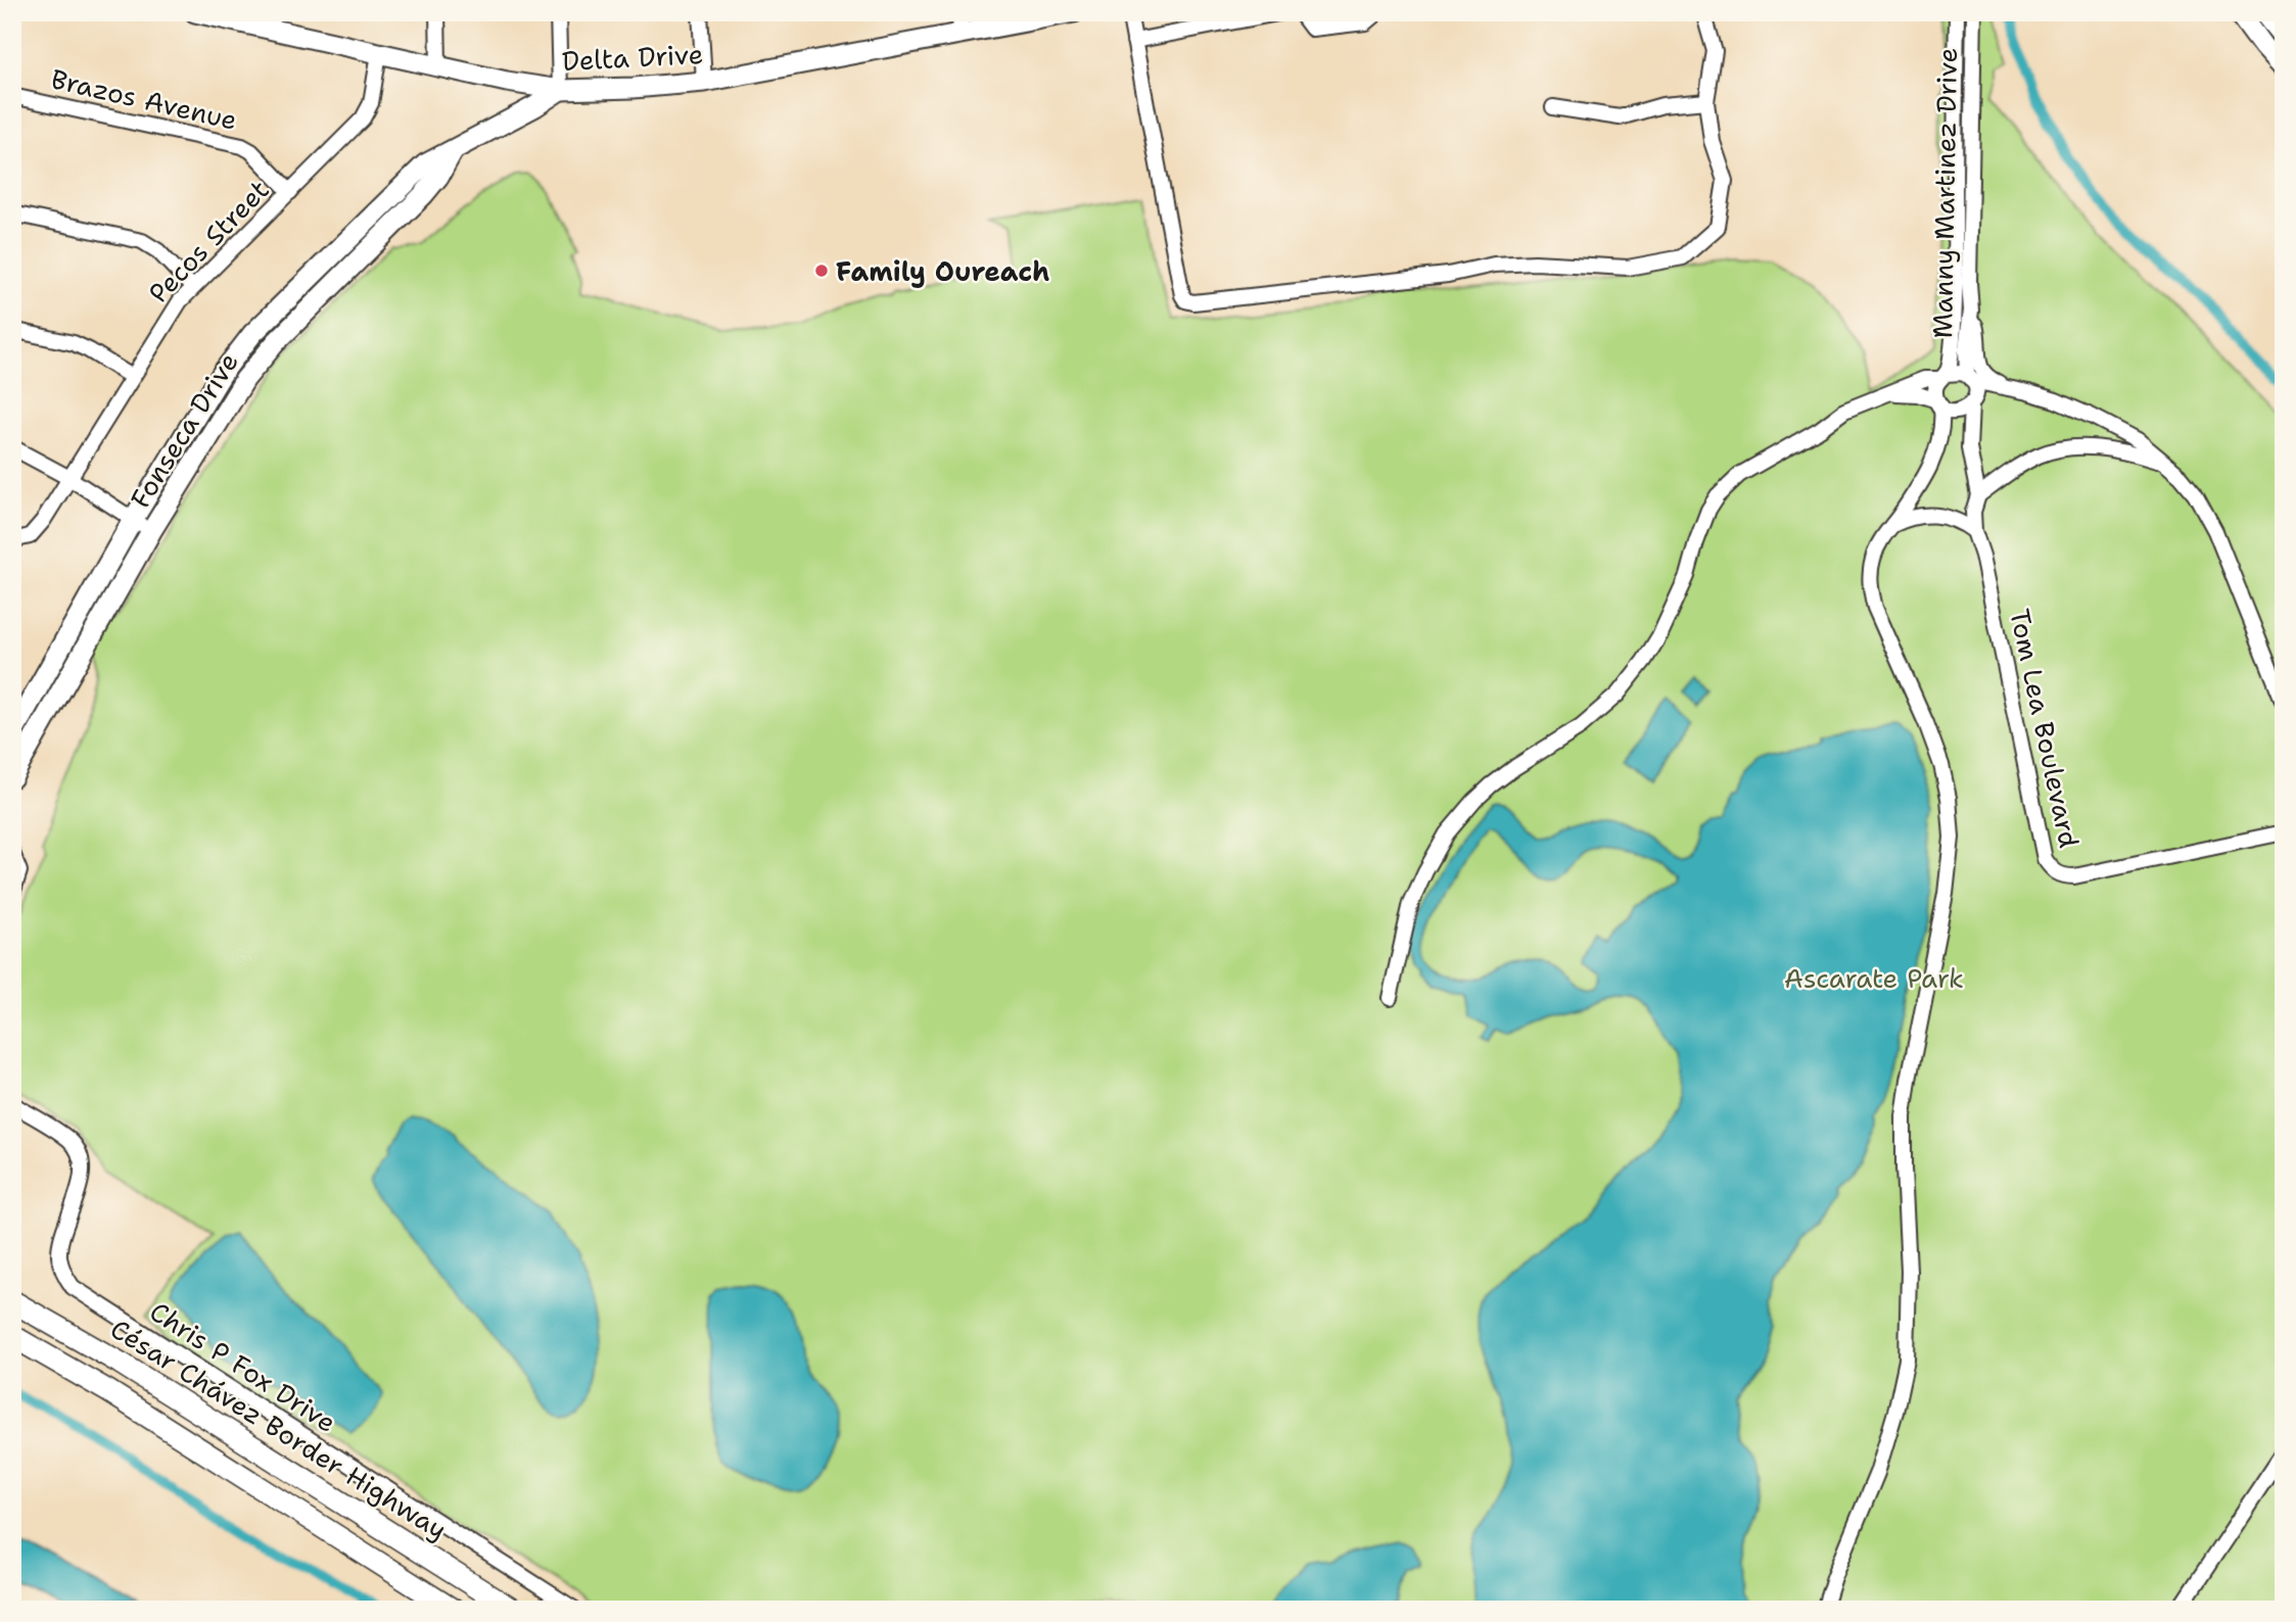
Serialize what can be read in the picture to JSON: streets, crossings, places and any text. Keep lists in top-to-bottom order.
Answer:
{
  "streets": {
    "highway": ["César Chávez Border Highway"],
    "main road": ["Delta Drive", "Fonseca Drive"],
    "street": [
      "Brazos Avenue",
      "Manny Martinez Drive",
      "Pecos Street",
      "Tom Lea Boulevard",
      "Chris P Fox Drive"
    ]
  },
  "crossings": [
    ["Delta Drive", "Pecos Street"],
    ["Delta Drive", "Fonseca Drive"],
    ["Brazos Avenue", "Pecos Street"],
    ["Manny Martinez Drive", "Tom Lea Boulevard"]
  ],
  "parks": ["Ascarate Park"],
  "places": ["Family Oureach"]
}
